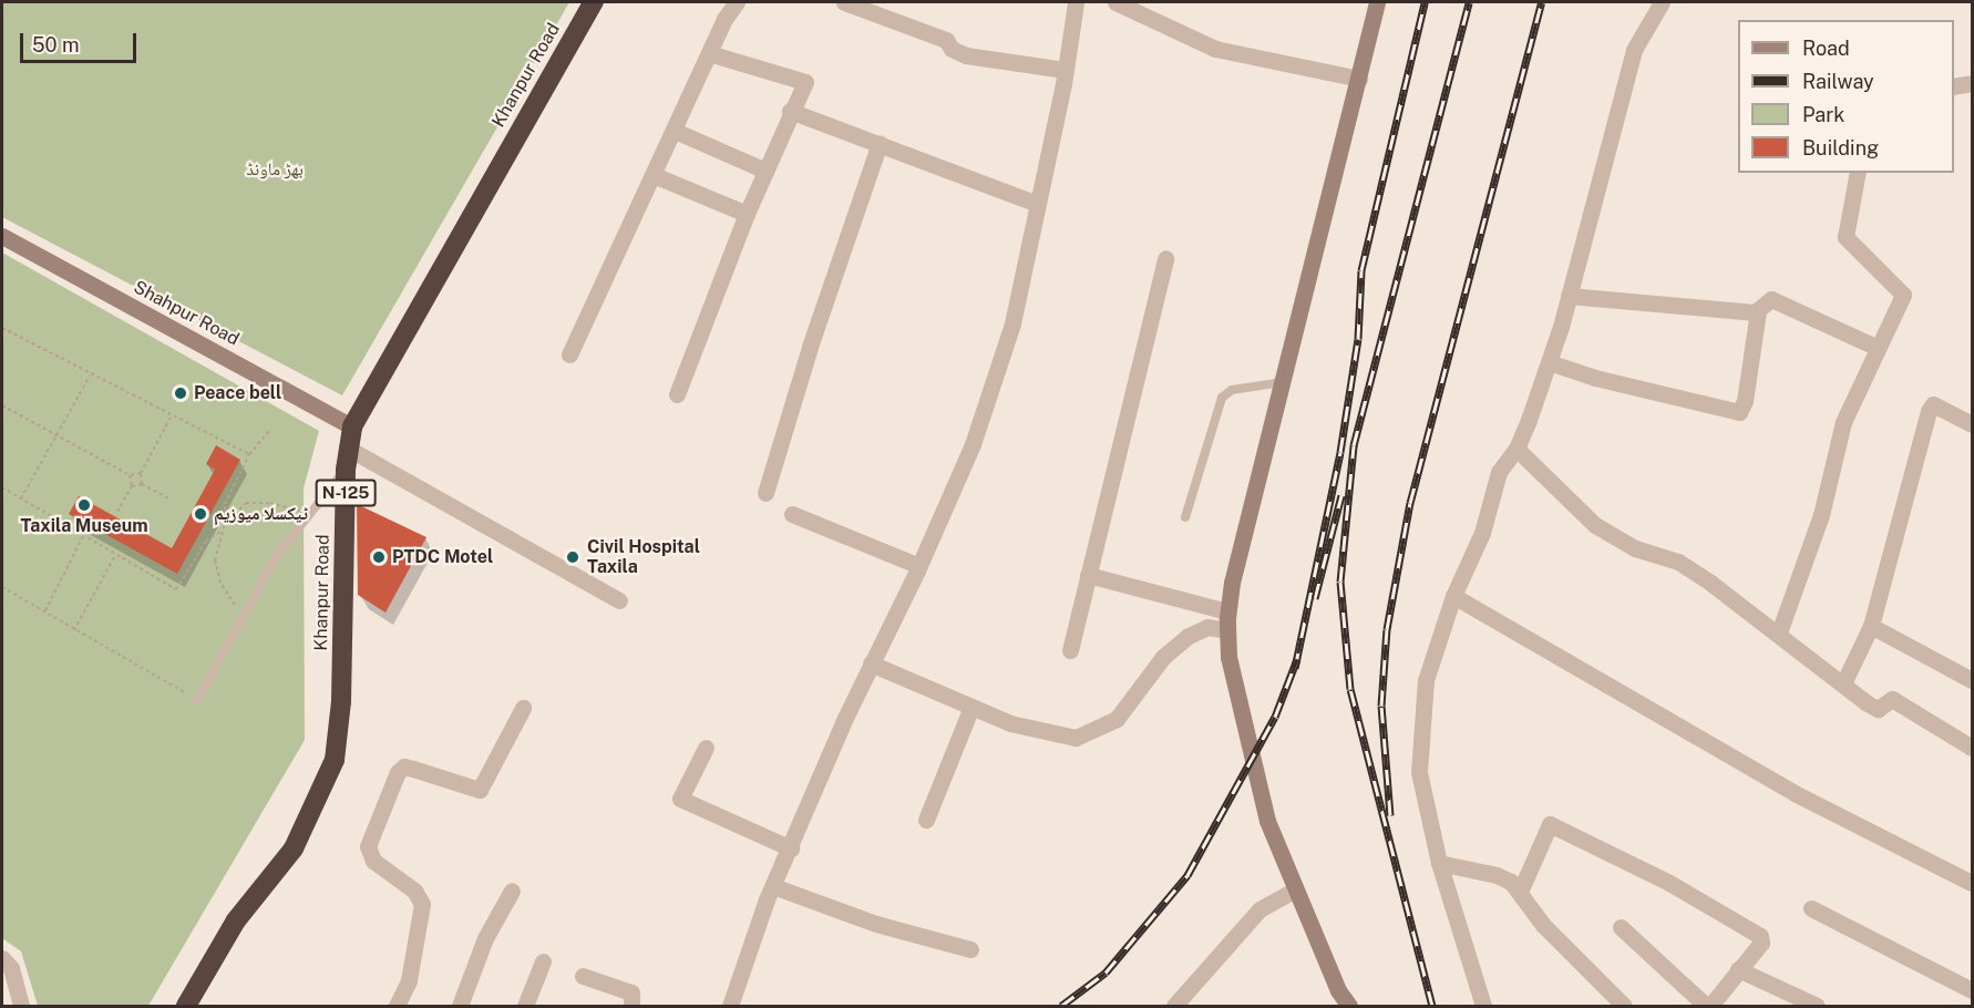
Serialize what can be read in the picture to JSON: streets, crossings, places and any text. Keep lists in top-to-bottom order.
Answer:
{
  "streets": {
    "highway": ["Khanpur Road", "N-125"],
    "street": ["Shahpur Road"]
  },
  "crossings": [
    ["Khanpur Road", "Shahpur Road"]
  ],
  "parks": ["بھڑ ماونڈ"],
  "places": [
    "Peace bell",
    "Taxila Museum",
    "ٹیکسلا میوزیم",
    "PTDC Motel",
    "Civil Hospital Taxila"
  ],
  "legend": [
    "Road",
    "Railway",
    "Park",
    "Building"
  ],
  "scale_bar": "50 m"
}
